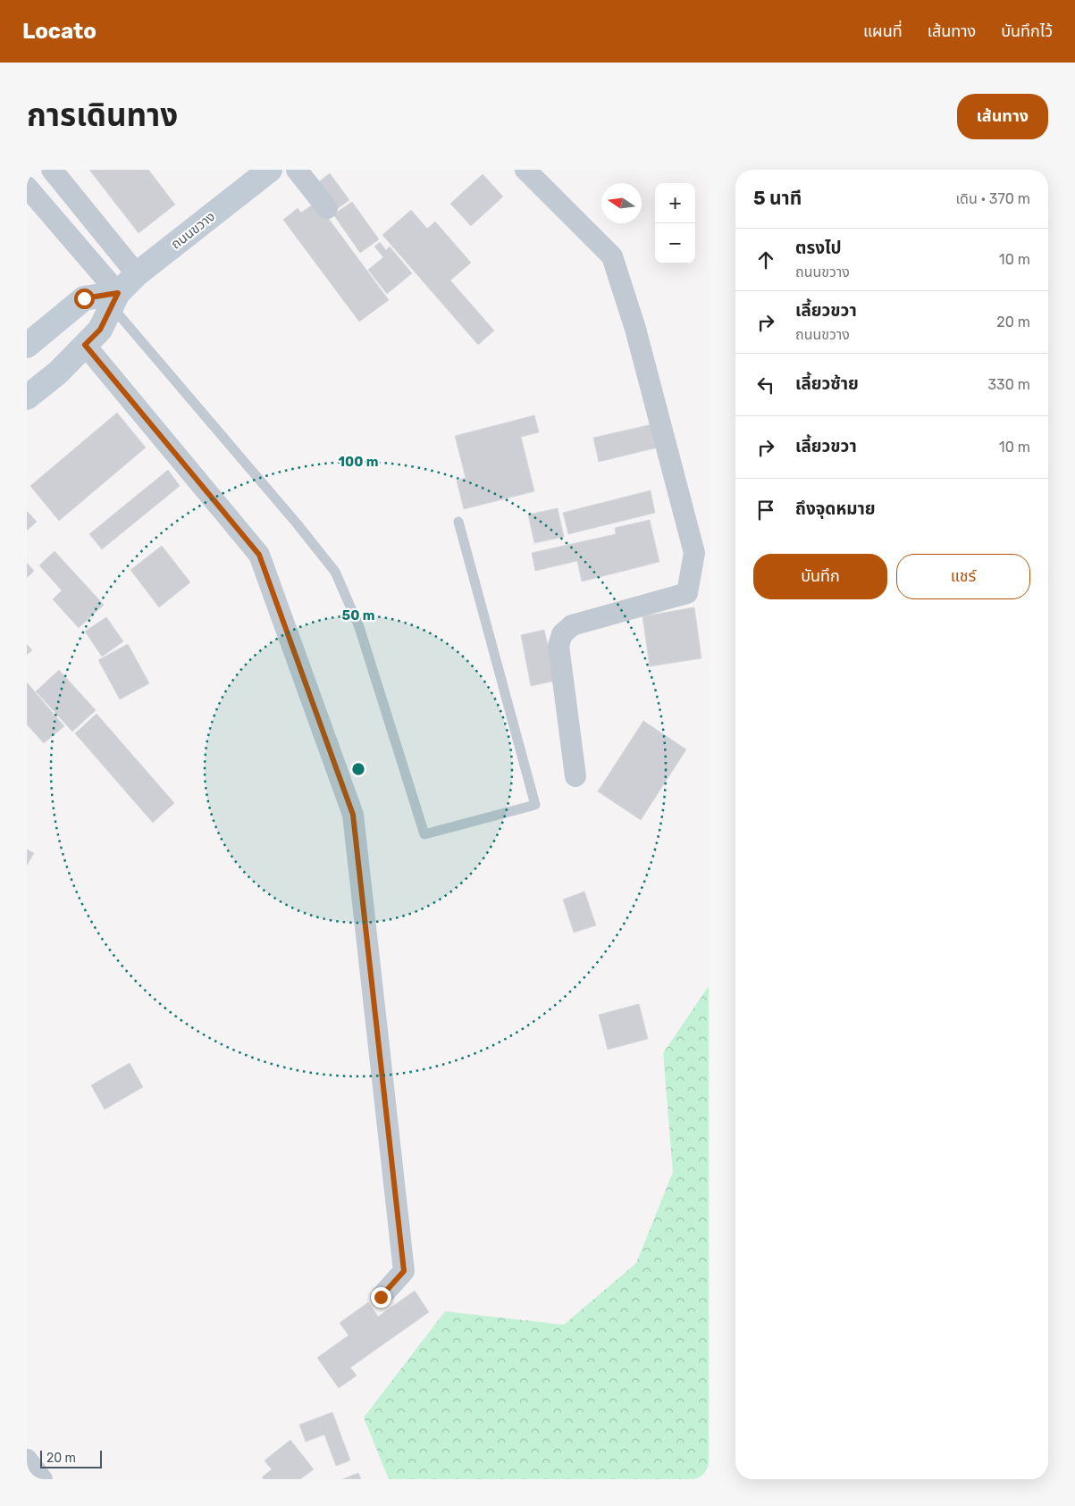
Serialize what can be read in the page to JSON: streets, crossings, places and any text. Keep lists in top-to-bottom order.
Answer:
{
  "streets": {
    "main road": ["ถนนขวาง"]
  },
  "scale_bar": "20 m",
  "north": "left",
  "page": {
    "header": "Locato",
    "nav": ["แผนที่", "เส้นทาง", "บันทึกไว้"],
    "title": "การเดินทาง",
    "buttons": [
      "เส้นทาง",
      ["บันทึก", "แชร์"]
    ],
    "heading": ["5 นาที", "เดิน · 370 m"],
    "map_buttons": ["+", "−"],
    "list": [
      ["ตรงไป", "ถนนขวาง", "10 m"],
      ["เลี้ยวขวา", "ถนนขวาง", "20 m"],
      ["เลี้ยวซ้าย", "330 m"],
      ["เลี้ยวขวา", "10 m"],
      "ถึงจุดหมาย"
    ],
    "scale": "20 m"
  },
  "rings": ["100 m", "50 m"]
}
